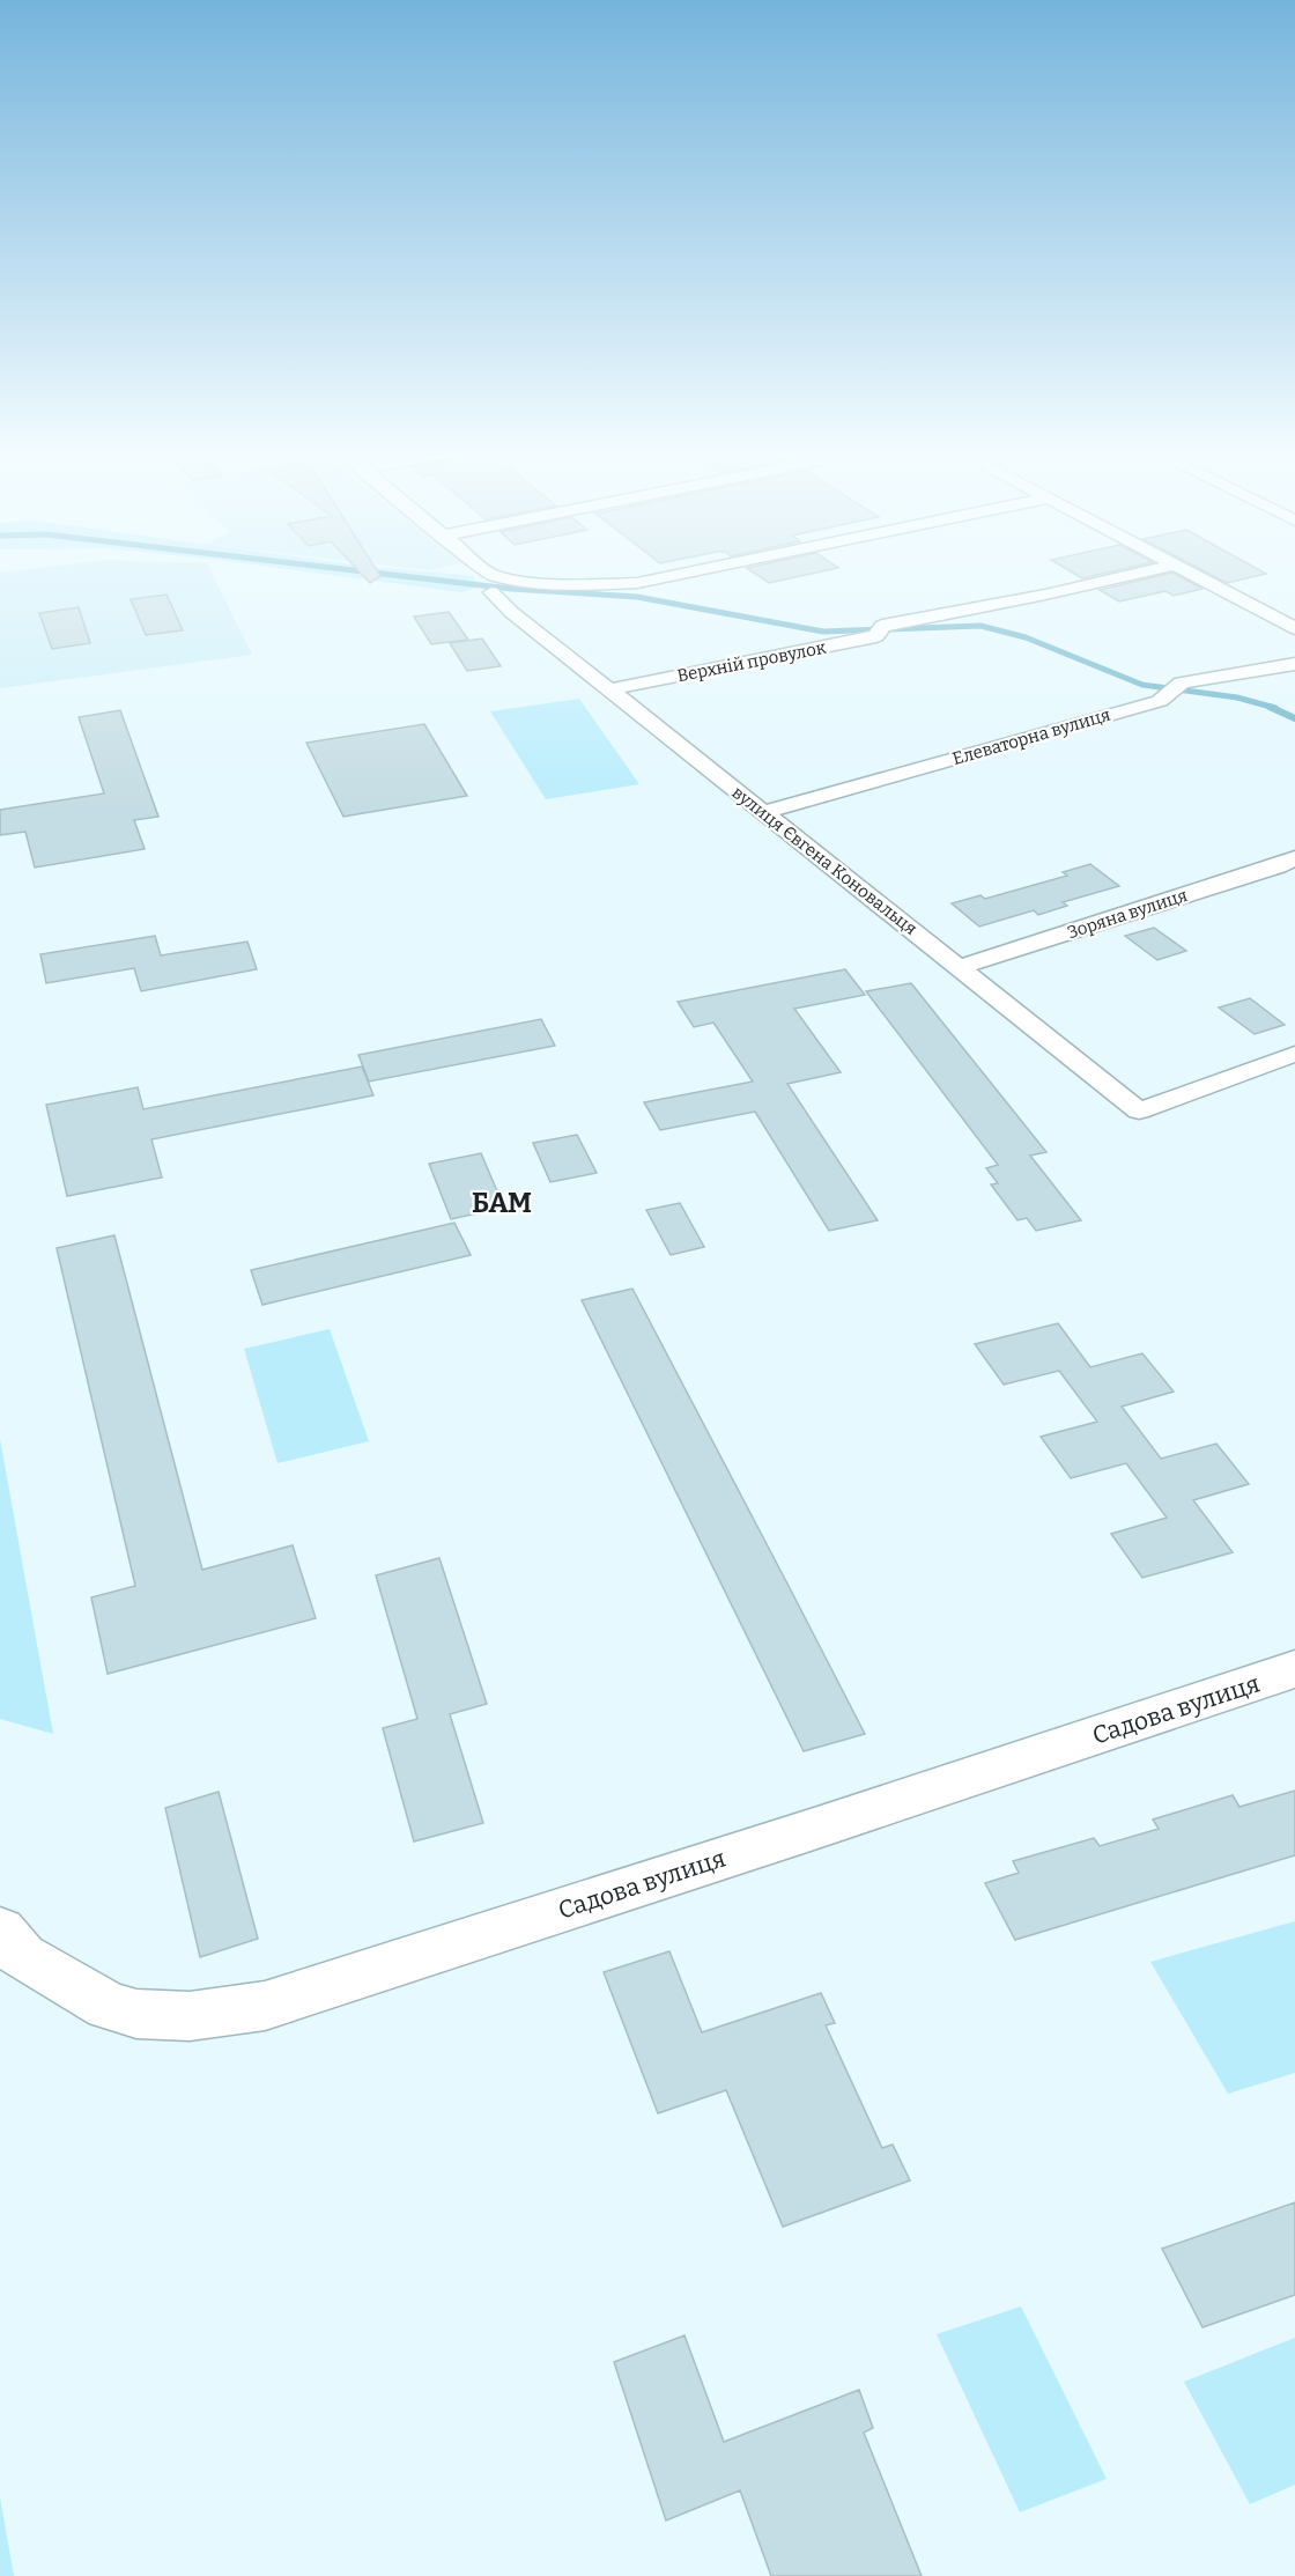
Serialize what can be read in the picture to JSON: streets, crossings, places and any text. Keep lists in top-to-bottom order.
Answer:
{
  "streets": {
    "street": [
      "Верхній провулок",
      "Елеваторна вулиця",
      "вулиця Євгена Коновальця",
      "Зоряна вулиця",
      "Садова вулиця"
    ]
  },
  "crossings": [
    ["Верхній провулок", "вулиця Євгена Коновальця"],
    ["Елеваторна вулиця", "вулиця Євгена Коновальця"],
    ["вулиця Євгена Коновальця", "Зоряна вулиця"]
  ],
  "districts": ["БАМ"]
}
